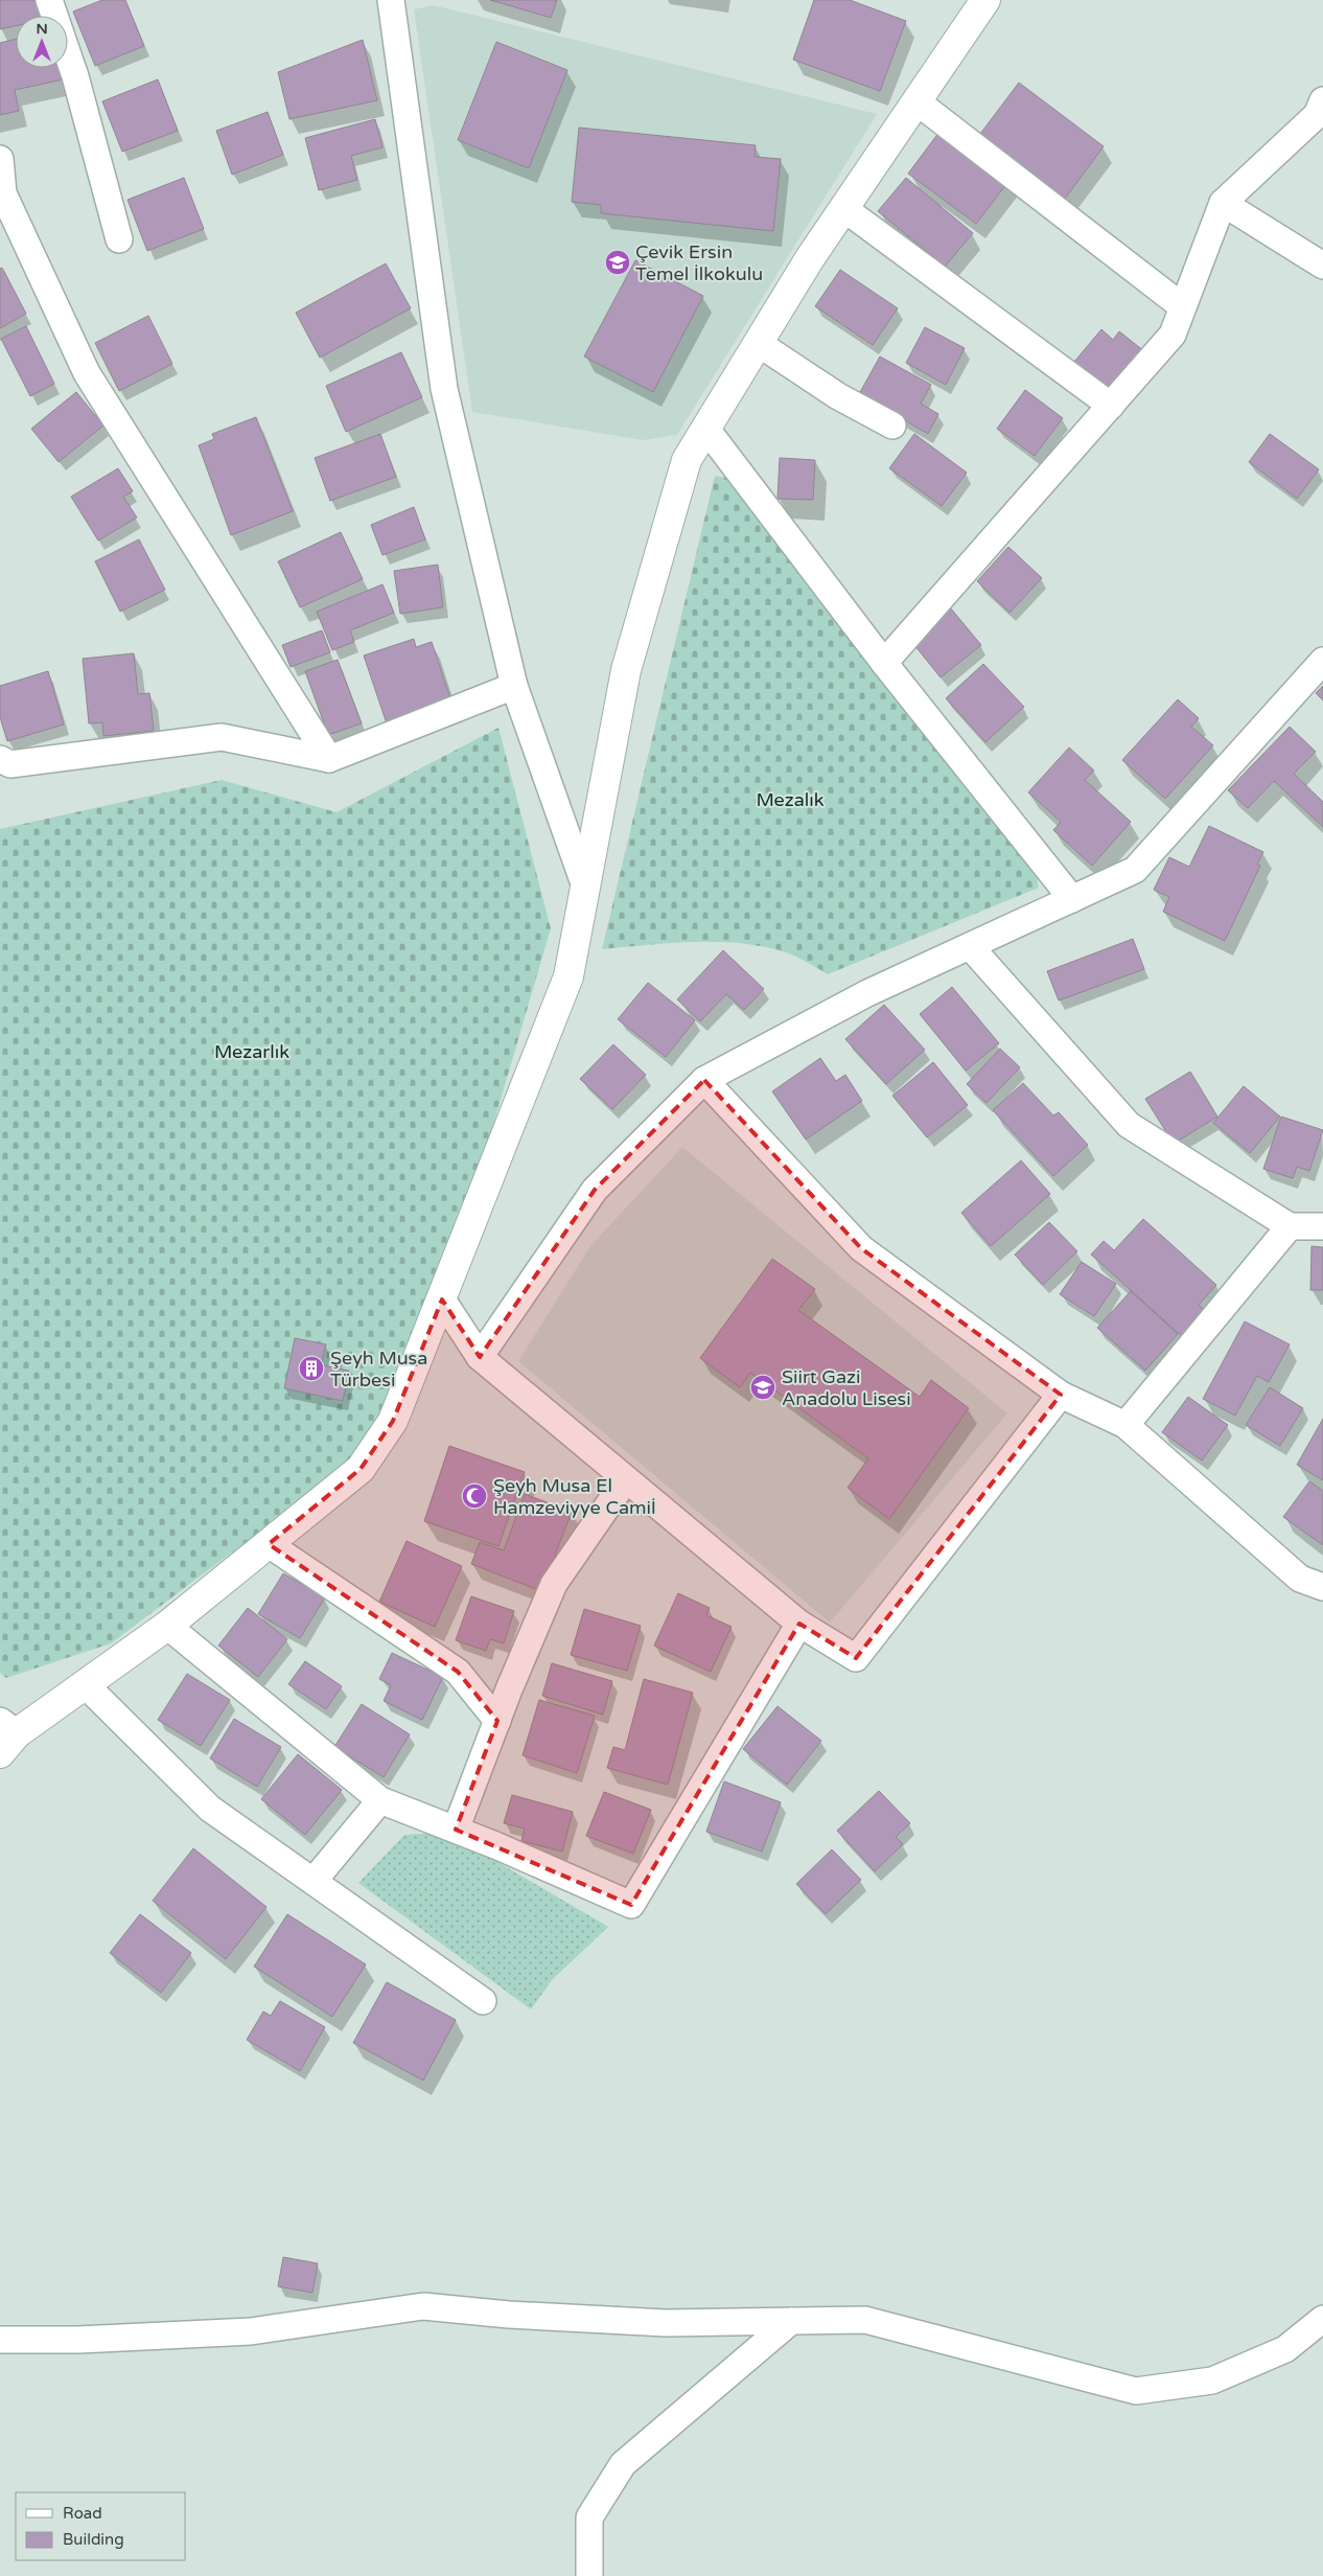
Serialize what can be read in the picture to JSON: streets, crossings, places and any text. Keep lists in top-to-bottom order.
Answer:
{
  "parks": ["Mezalık", "Mezarlık"],
  "places": {
    "school or university": ["Çevik Ersin Temel İlkokulu", "Siirt Gazi Anadolu Lisesi"],
    "building": ["Şeyh Musa Türbesi"],
    "mosque": ["Şeyh Musa El Hamzeviyye Camiİ"]
  },
  "legend": ["Road", "Building"],
  "north": "top"
}
